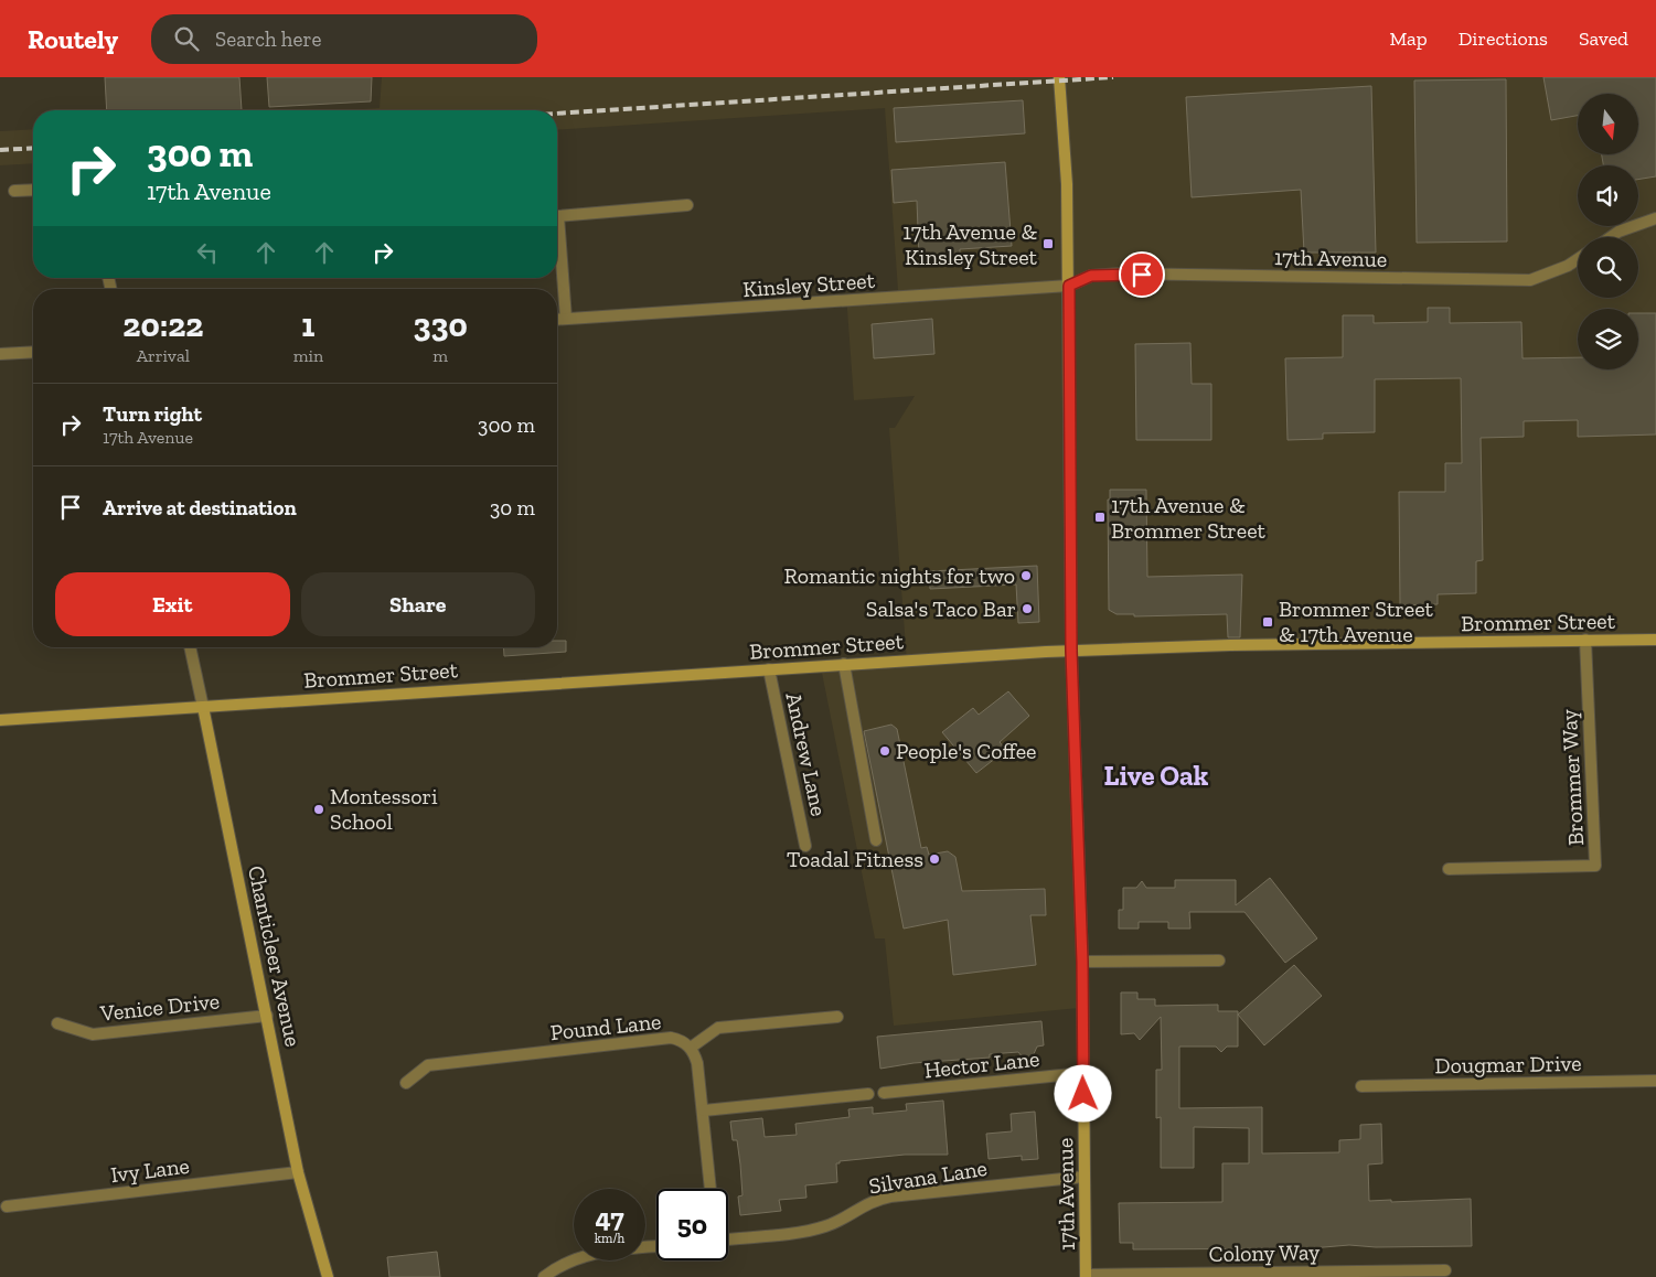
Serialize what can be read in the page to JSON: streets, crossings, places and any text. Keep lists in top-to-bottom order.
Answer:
{
  "streets": {
    "main road": ["17th Avenue", "Brommer Street", "Chanticleer Avenue"],
    "street": [
      "Kinsley Street",
      "Andrew Lane",
      "Brommer Way",
      "Venice Drive",
      "Pound Lane",
      "Hector Lane",
      "Dougmar Drive",
      "Ivy Lane",
      "Silvana Lane",
      "Colony Way"
    ]
  },
  "crossings": [
    ["17th Avenue", "Kinsley Street"],
    ["17th Avenue", "Brommer Street"],
    ["17th Avenue", "Hector Lane"],
    ["17th Avenue", "Silvana Lane"],
    ["17th Avenue", "Colony Way"],
    ["Brommer Street", "Andrew Lane"],
    ["Brommer Street", "Brommer Way"],
    ["Brommer Street", "Chanticleer Avenue"],
    ["Chanticleer Avenue", "Venice Drive"],
    ["Chanticleer Avenue", "Ivy Lane"]
  ],
  "districts": ["Live Oak"],
  "places": {
    "transit": ["17th Avenue & Kinsley Street", "17th Avenue & Brommer Street", "Brommer Street & 17th Avenue"],
    "other": [
      "Romantic nights for two",
      "Salsa's Taco Bar",
      "People's Coffee",
      "Montessori School",
      "Toadal Fitness"
    ]
  },
  "north": "bottom",
  "page": {
    "header": "Routely",
    "search": "Search here",
    "nav": ["Map", "Directions", "Saved"],
    "turn": ["300 m", "17th Avenue"],
    "eta": [
      "20:22",
      "Arrival",
      "1",
      "min",
      "330",
      "m"
    ],
    "list": [
      {
        "name": "Turn right",
        "note": "17th Avenue",
        "value": "300 m"
      },
      {
        "name": "Arrive at destination",
        "value": "30 m"
      }
    ],
    "buttons": ["Exit", "Share"],
    "speed": "47 km/h",
    "limit": "50"
  }
}
